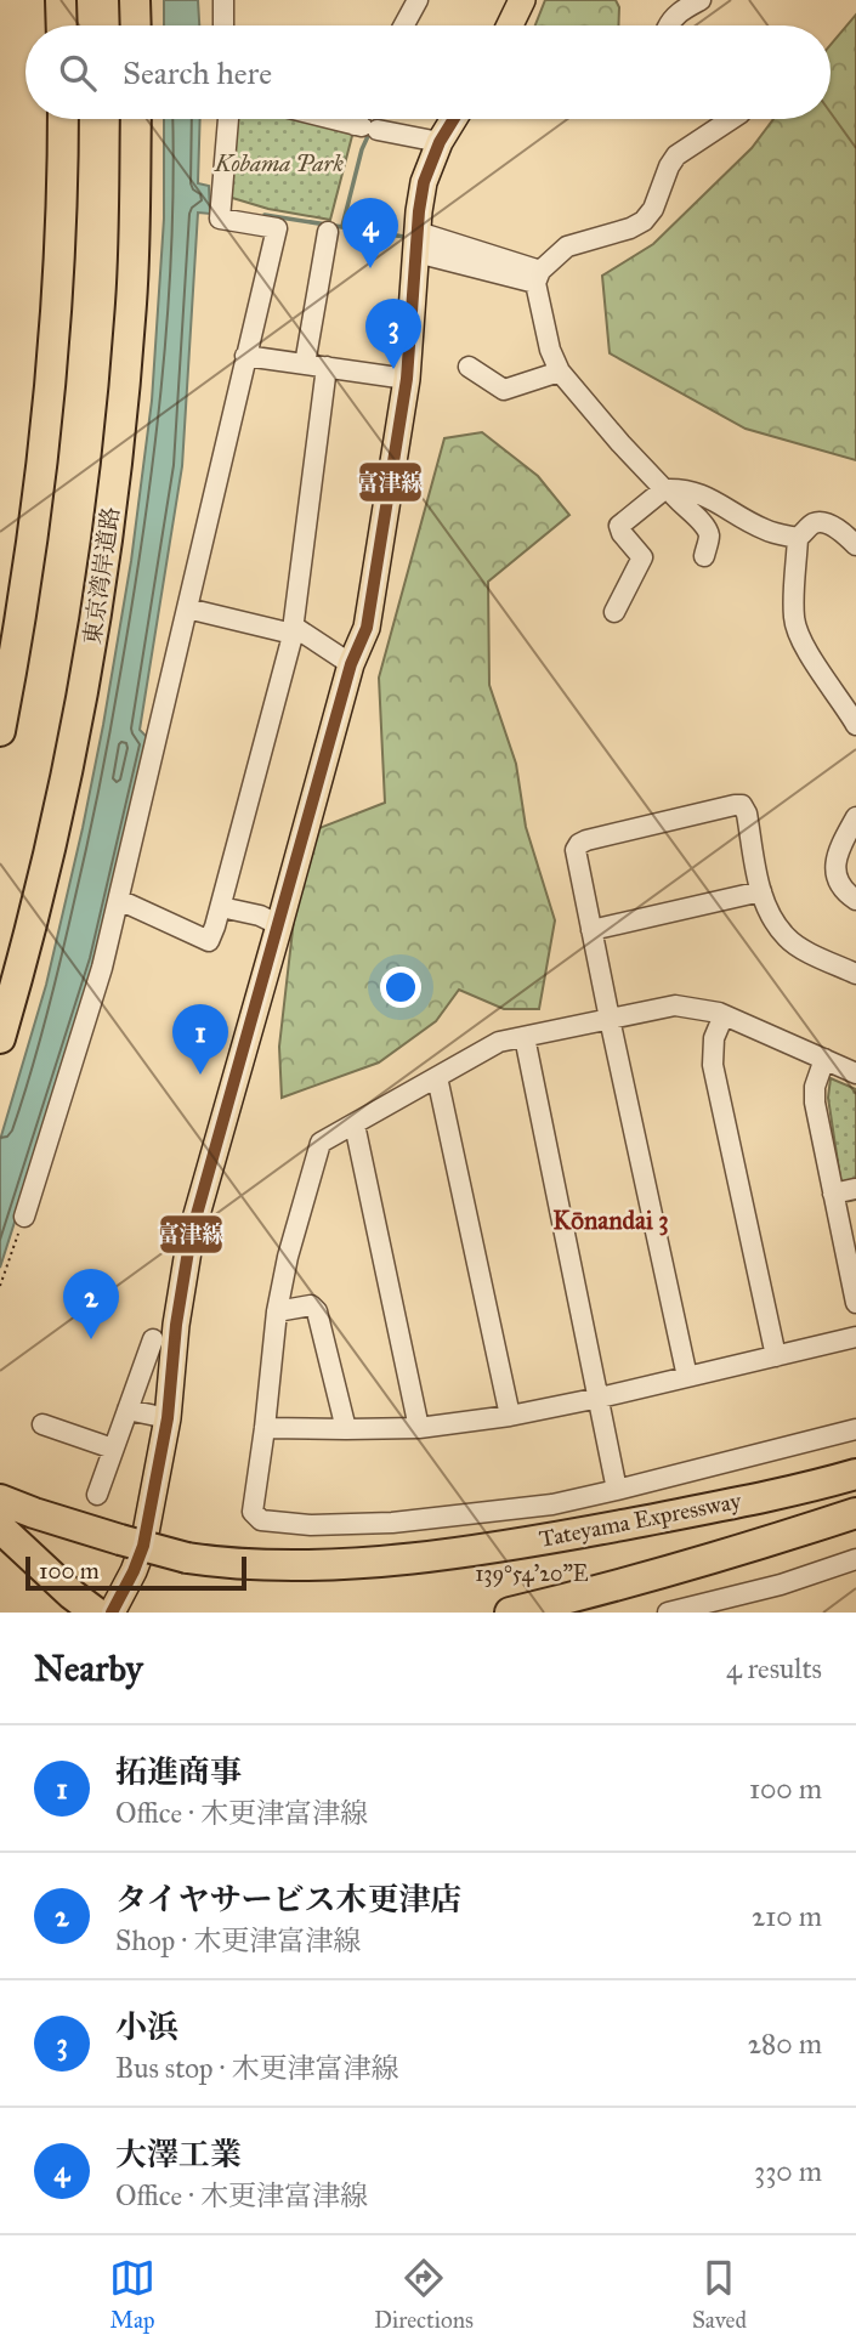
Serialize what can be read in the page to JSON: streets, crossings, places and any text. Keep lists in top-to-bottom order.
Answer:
{
  "streets": {
    "highway": ["東京湾岸道路", "Tateyama Expressway"]
  },
  "districts": ["Kōnandai 3"],
  "parks": ["Kobama Park"],
  "lines": ["transit line 富津線"],
  "scale_bar": "100 m",
  "page": {
    "search": "Search here",
    "pins": [
      "4",
      "3",
      "1",
      "2"
    ],
    "scale": "100 m",
    "heading": ["Nearby", "4 results"],
    "list": [
      {
        "mark": "1",
        "name": "拓進商事",
        "note": "Office · 木更津富津線",
        "value": "100 m"
      },
      {
        "mark": "2",
        "name": "タイヤサービス木更津店",
        "note": "Shop · 木更津富津線",
        "value": "210 m"
      },
      {
        "mark": "3",
        "name": "小浜",
        "note": "Bus stop · 木更津富津線",
        "value": "280 m"
      },
      {
        "mark": "4",
        "name": "大澤工業",
        "note": "Office · 木更津富津線",
        "value": "330 m"
      }
    ],
    "nav": ["Map", "Directions", "Saved"]
  },
  "coordinates": ["139°54'20\"E"]
}
